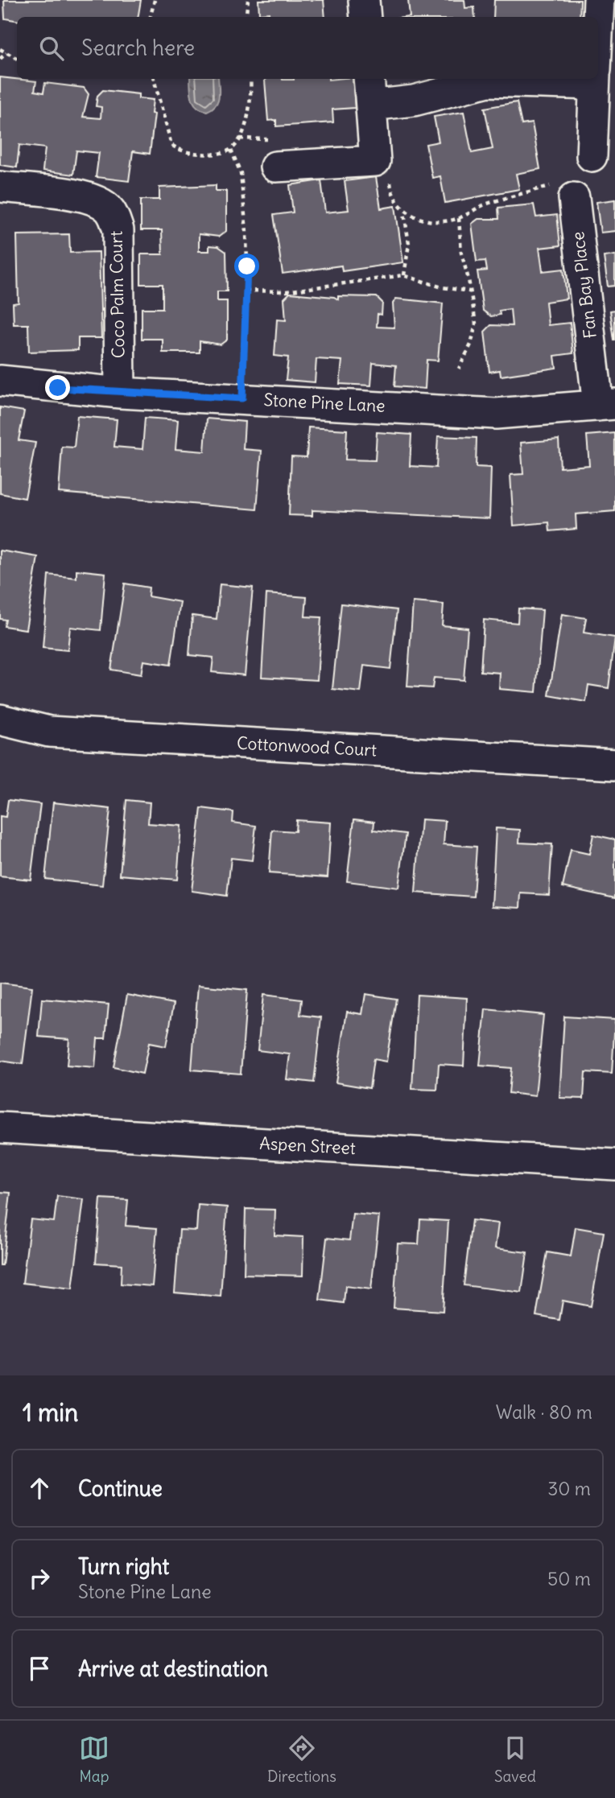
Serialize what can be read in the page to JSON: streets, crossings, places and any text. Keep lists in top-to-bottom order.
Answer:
{
  "streets": {
    "street": [
      "Fan Bay Place",
      "Coco Palm Court",
      "Stone Pine Lane",
      "Cottonwood Court",
      "Aspen Street"
    ]
  },
  "crossings": [
    ["Fan Bay Place", "Stone Pine Lane"],
    ["Coco Palm Court", "Stone Pine Lane"]
  ],
  "page": {
    "search": "Search here",
    "heading": ["1 min", "Walk · 80 m"],
    "list": [
      ["Continue", "30 m"],
      ["Turn right", "Stone Pine Lane", "50 m"],
      "Arrive at destination"
    ],
    "nav": ["Map", "Directions", "Saved"]
  }
}
